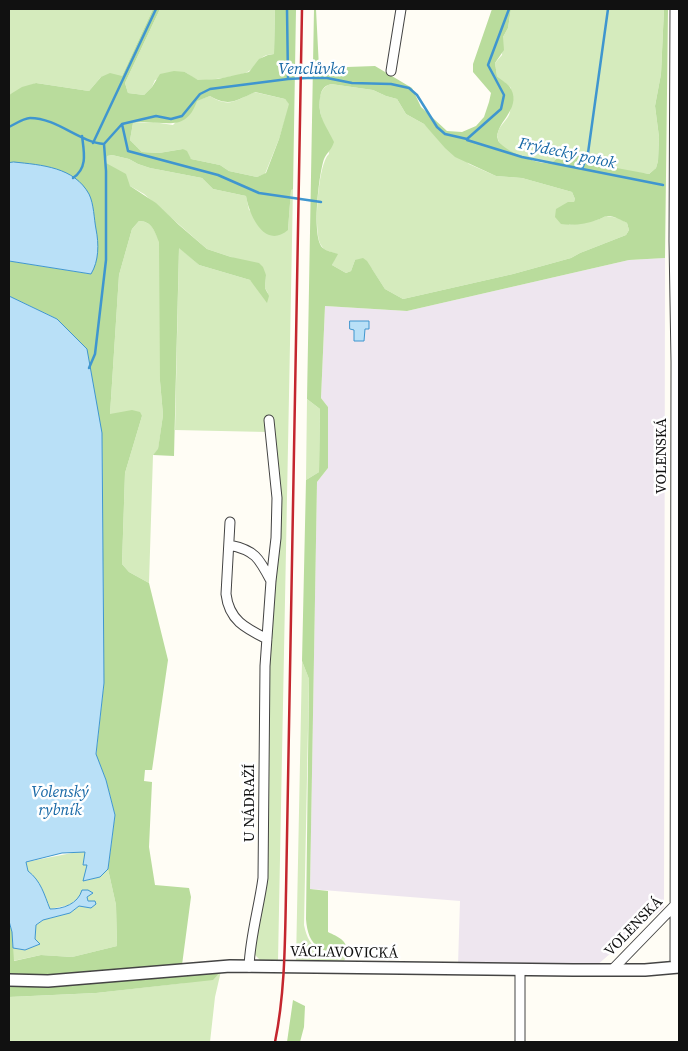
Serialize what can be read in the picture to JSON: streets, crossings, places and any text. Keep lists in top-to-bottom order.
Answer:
{
  "streets": {
    "street": ["VOLENSKÁ", "U NÁDRAŽÍ", "VÁCLAVOVICKÁ"]
  },
  "crossings": [
    ["VOLENSKÁ", "VÁCLAVOVICKÁ"],
    ["U NÁDRAŽÍ", "VÁCLAVOVICKÁ"]
  ],
  "water": ["Venclůvka", "Frýdecký potok", "Volenský rybník"]
}
